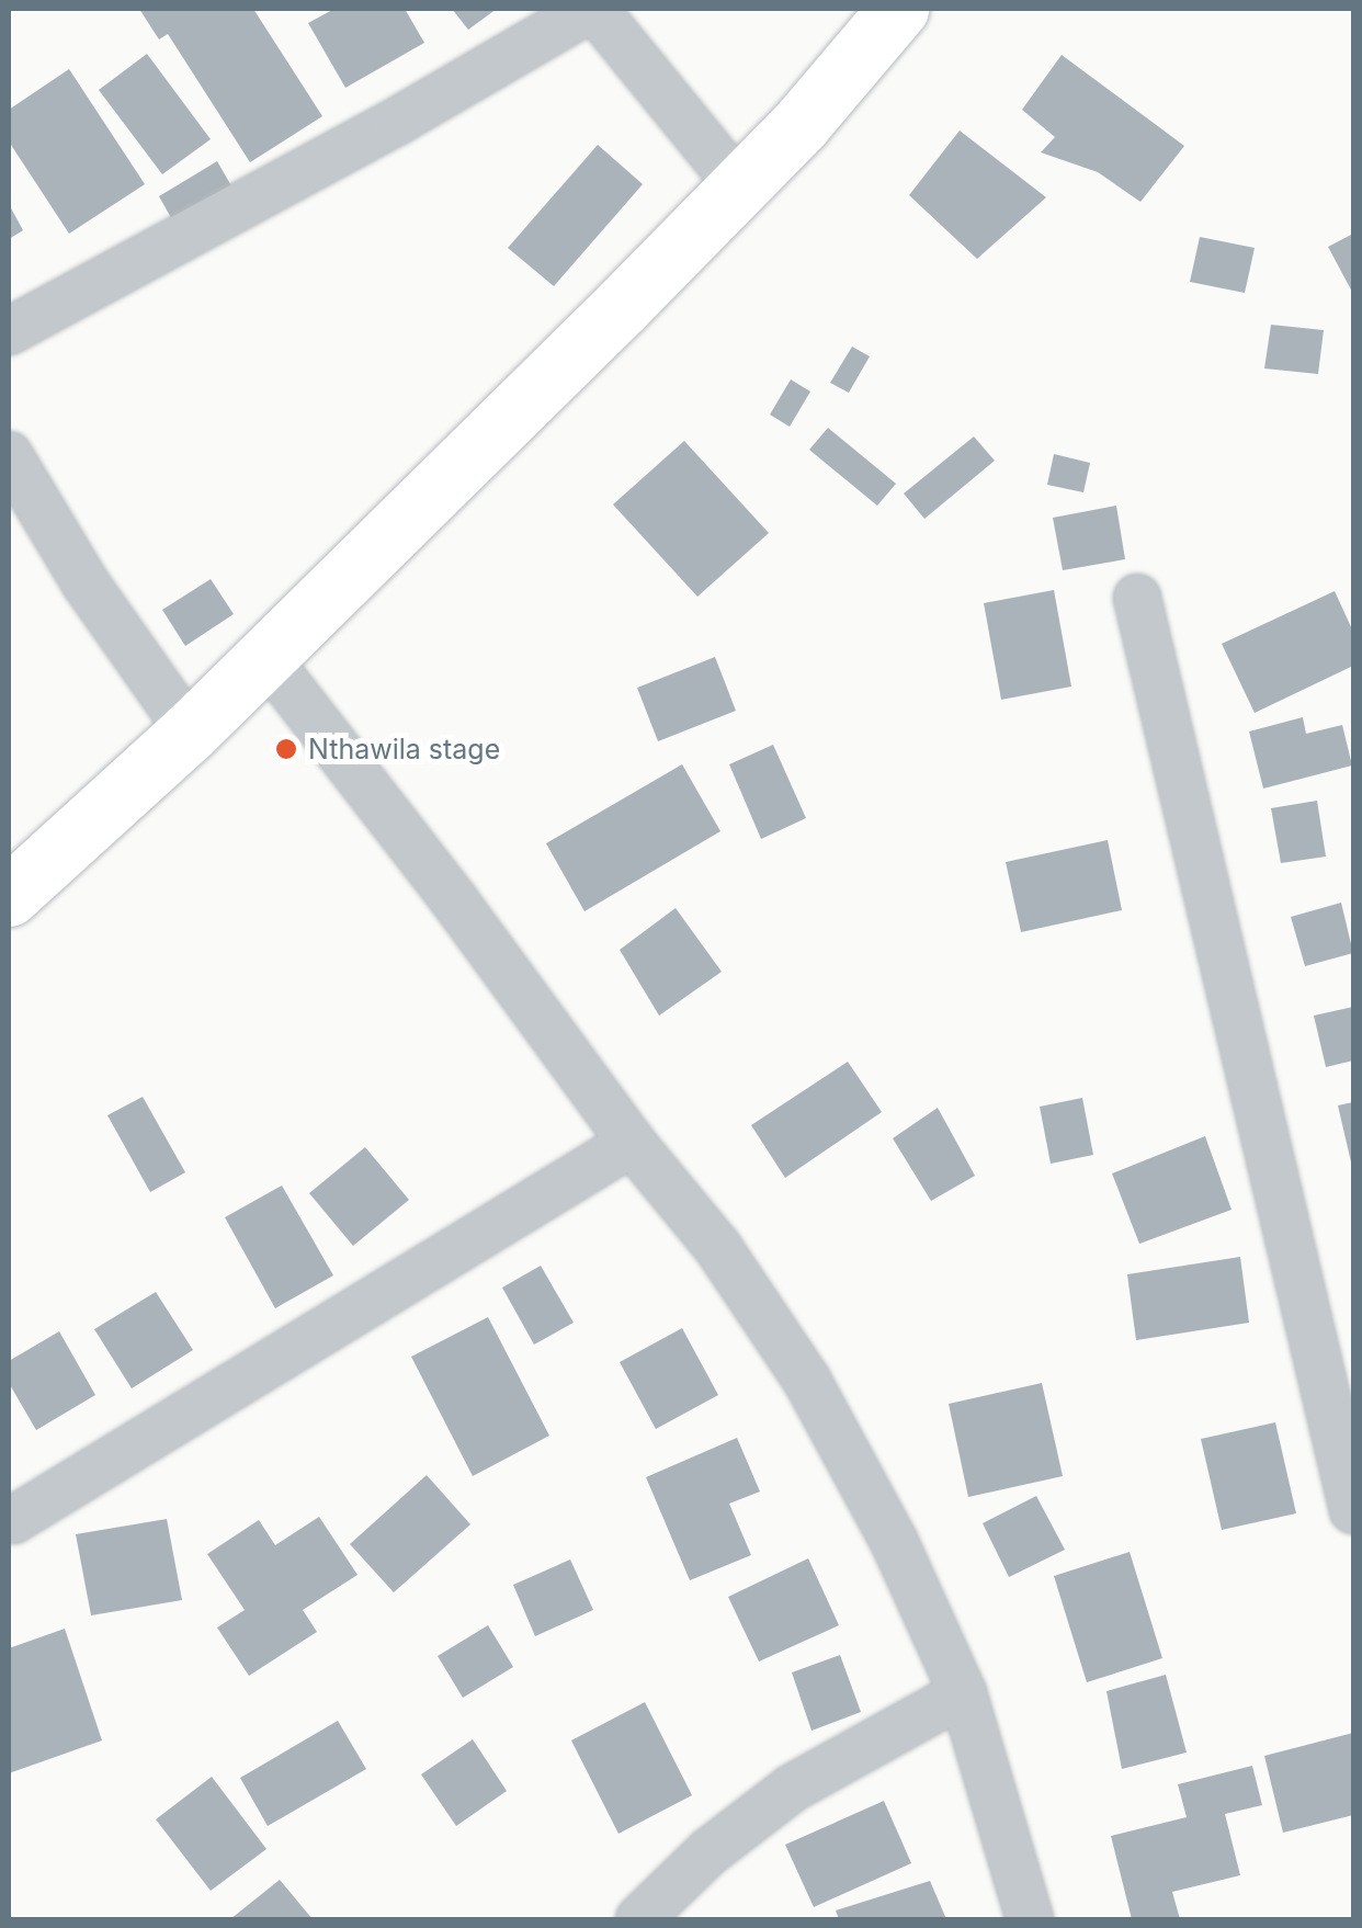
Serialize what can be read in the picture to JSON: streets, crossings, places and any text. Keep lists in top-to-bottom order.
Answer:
{
  "places": ["Nthawila stage"]
}
